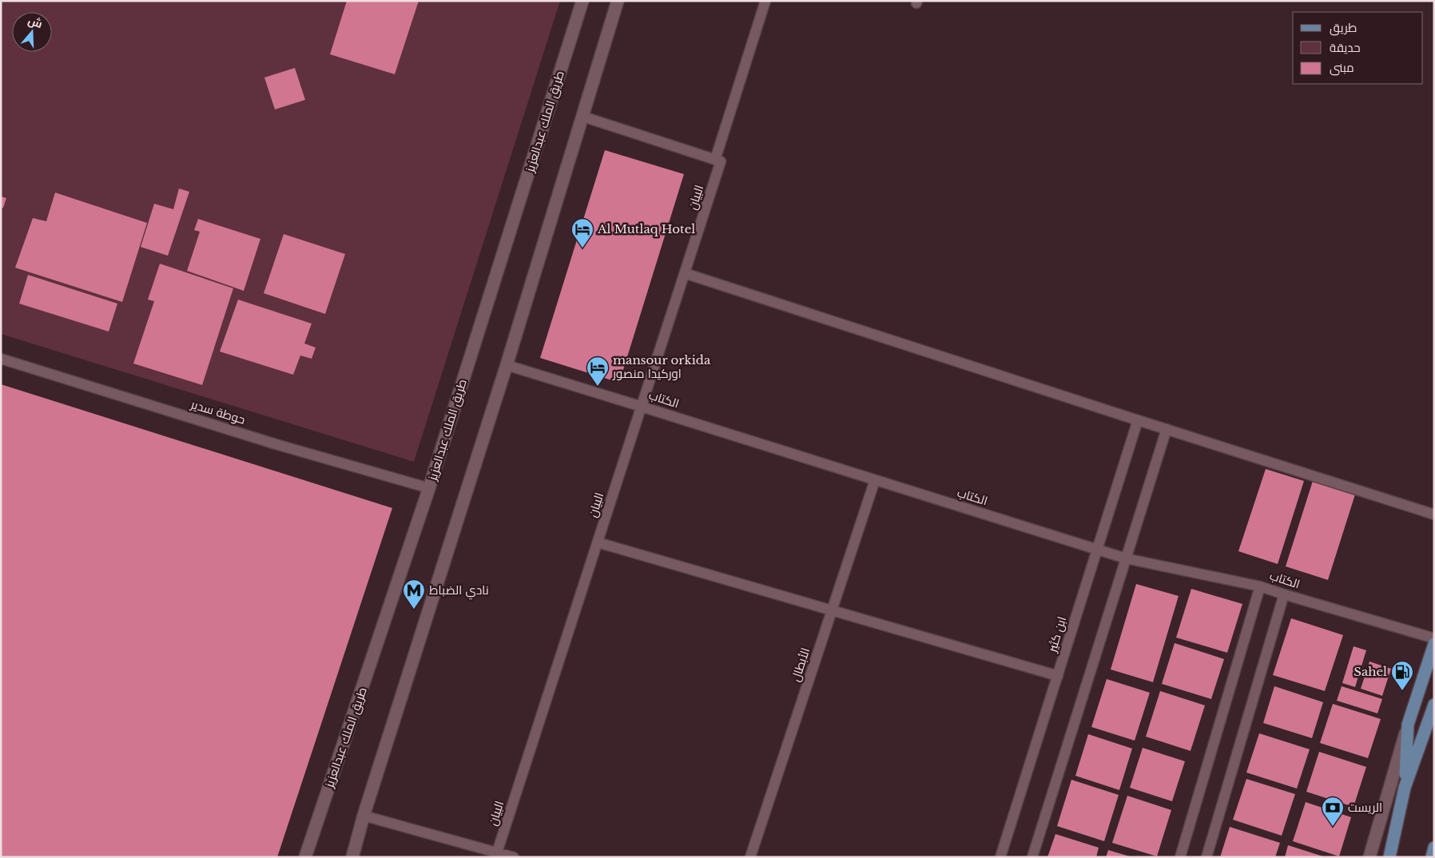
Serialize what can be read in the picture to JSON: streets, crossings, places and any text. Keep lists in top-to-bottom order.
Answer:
{
  "streets": {
    "main road": ["طريق الملك عبدالعزيز"],
    "street": [
      "البيان",
      "الكتاب",
      "حوطة سدير",
      "ابن كثير",
      "الأبطال"
    ]
  },
  "crossings": [
    ["طريق الملك عبدالعزيز", "حوطة سدير"],
    ["البيان", "الكتاب"],
    ["الكتاب", "ابن كثير"],
    ["الكتاب", "الأبطال"]
  ],
  "places": {
    "hotel": ["Al Mutlaq Hotel", "mansour orkida اوركيدا منصور"],
    "metro station": ["نادي الضباط"],
    "fuel station": ["Sahel"],
    "bank": ["الريست"]
  },
  "legend": ["طريق", "حديقة", "مبنى"],
  "north": "top"
}
